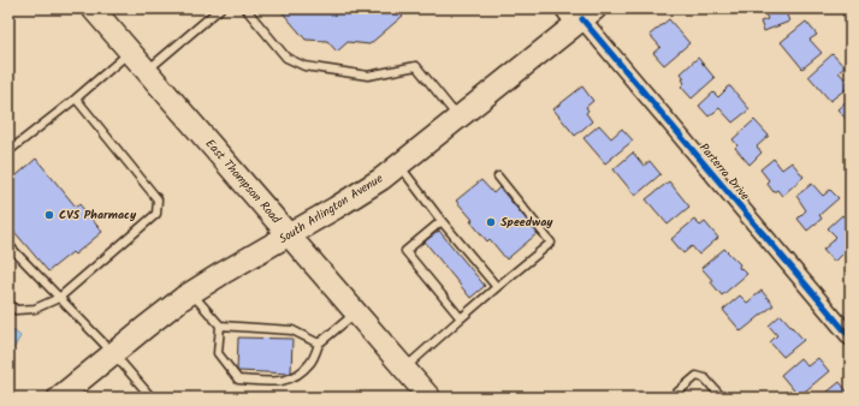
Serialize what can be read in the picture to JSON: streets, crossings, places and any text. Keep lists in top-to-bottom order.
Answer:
{
  "streets": {
    "main road": ["East Thompson Road", "South Arlington Avenue"],
    "street": ["Parterra Drive"]
  },
  "crossings": [
    ["Parterra Drive", "South Arlington Avenue"],
    ["East Thompson Road", "South Arlington Avenue"]
  ],
  "places": ["CVS Pharmacy", "Speedway"]
}
